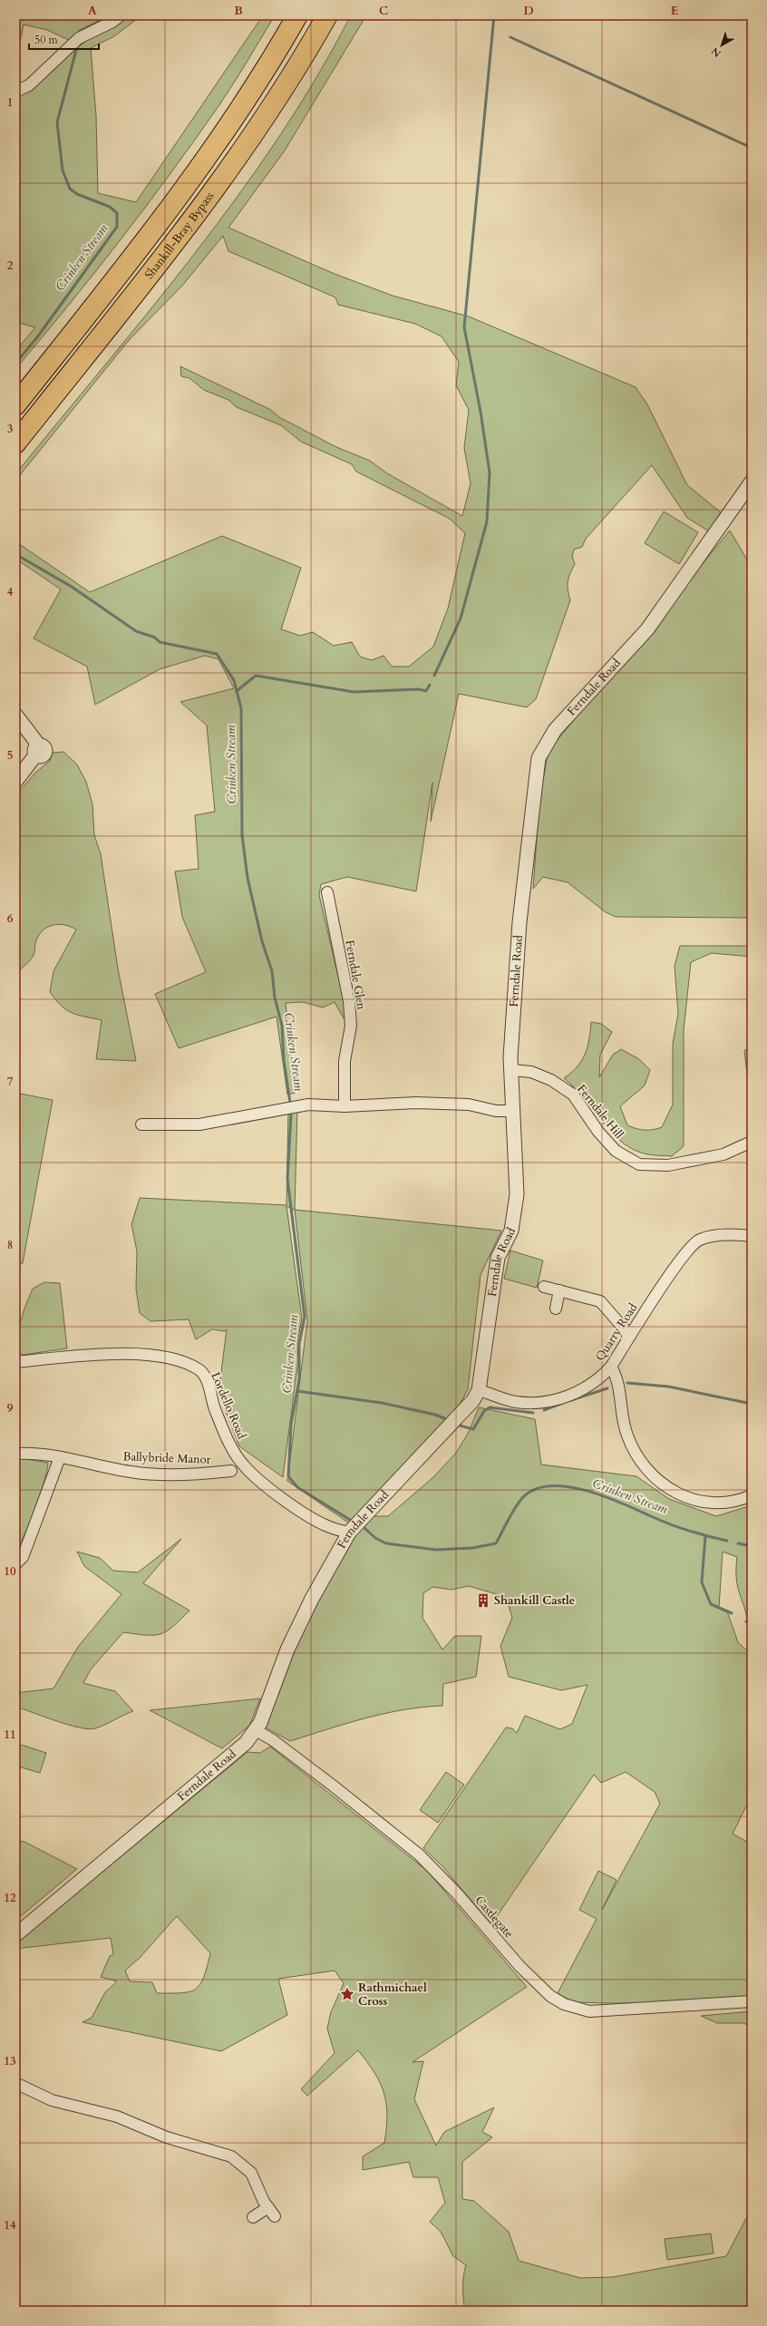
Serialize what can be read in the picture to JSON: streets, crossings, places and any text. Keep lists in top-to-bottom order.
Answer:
{
  "streets": {
    "highway": ["Shankill-Bray Bypass"],
    "street": [
      "Ferndale Road",
      "Ferndale Glen",
      "Ferndale Hill",
      "Quarry Road",
      "Lordello Road",
      "Ballybride Manor",
      "Castlegate"
    ]
  },
  "crossings": [
    ["Ferndale Road", "Ferndale Hill"],
    ["Ferndale Road", "Quarry Road"],
    ["Ferndale Road", "Lordello Road"],
    ["Ferndale Road", "Castlegate"]
  ],
  "water": ["Crinken Stream"],
  "places": {
    "building": ["Shankill Castle"],
    "place": ["Rathmichael Cross"]
  },
  "scale_bar": "50 m",
  "north": "bottom left",
  "grid": {
    "columns": [
      "A",
      "B",
      "C",
      "D",
      "E"
    ],
    "rows": [
      "1",
      "2",
      "3",
      "4",
      "5",
      "6",
      "7",
      "8",
      "9",
      "10",
      "11",
      "12",
      "13",
      "14"
    ]
  }
}
